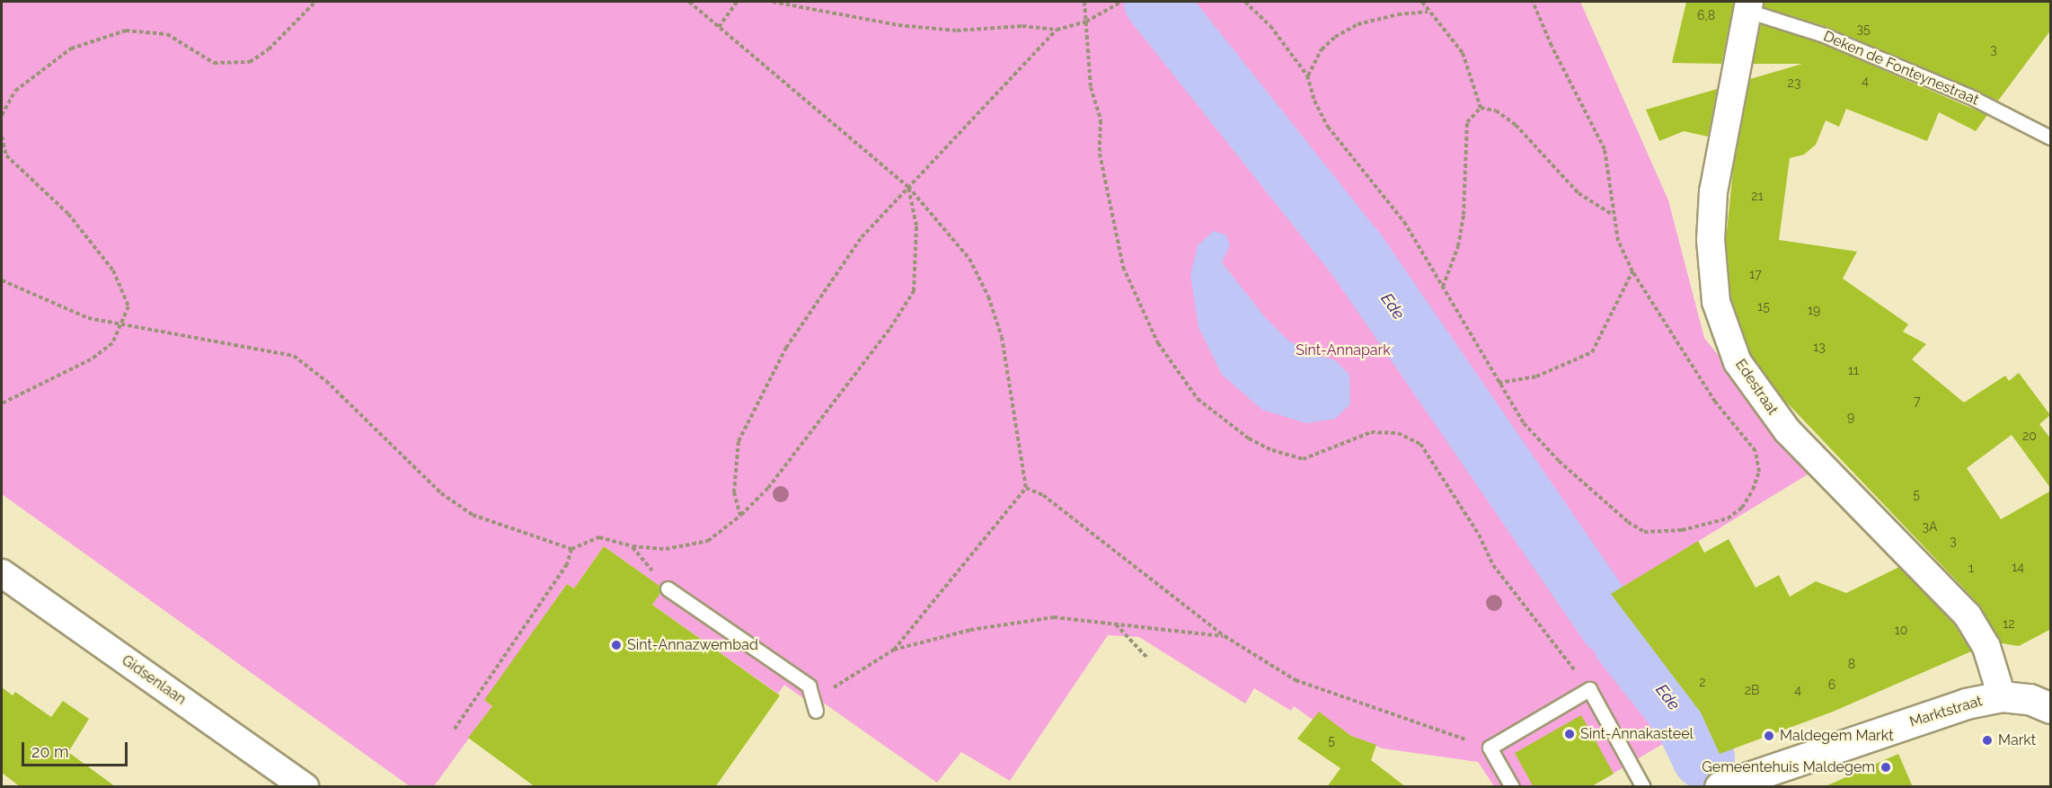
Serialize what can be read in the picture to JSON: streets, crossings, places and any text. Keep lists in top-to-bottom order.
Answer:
{
  "streets": {
    "street": ["Edestraat", "Gidsenlaan", "Marktstraat"],
    "lane": ["Deken de Fonteynestraat"]
  },
  "crossings": [
    ["Deken de Fonteynestraat", "Edestraat"],
    ["Edestraat", "Marktstraat"]
  ],
  "water": ["Ede"],
  "parks": ["Sint-Annapark"],
  "places": [
    "Sint-Annazwembad",
    "Sint-Annakasteel",
    "Maldegem Markt",
    "Markt",
    "Gemeentehuis Maldegem"
  ],
  "house_numbers": [
    "6,8",
    "35",
    "3",
    "4",
    "23",
    "21",
    "17",
    "15",
    "19",
    "13",
    "11",
    "7",
    "9",
    "20",
    "5",
    "3A",
    "3",
    "14",
    "1",
    "12",
    "10",
    "8",
    "2",
    "6",
    "2B",
    "4",
    "5"
  ],
  "scale_bar": "20 m"
}
